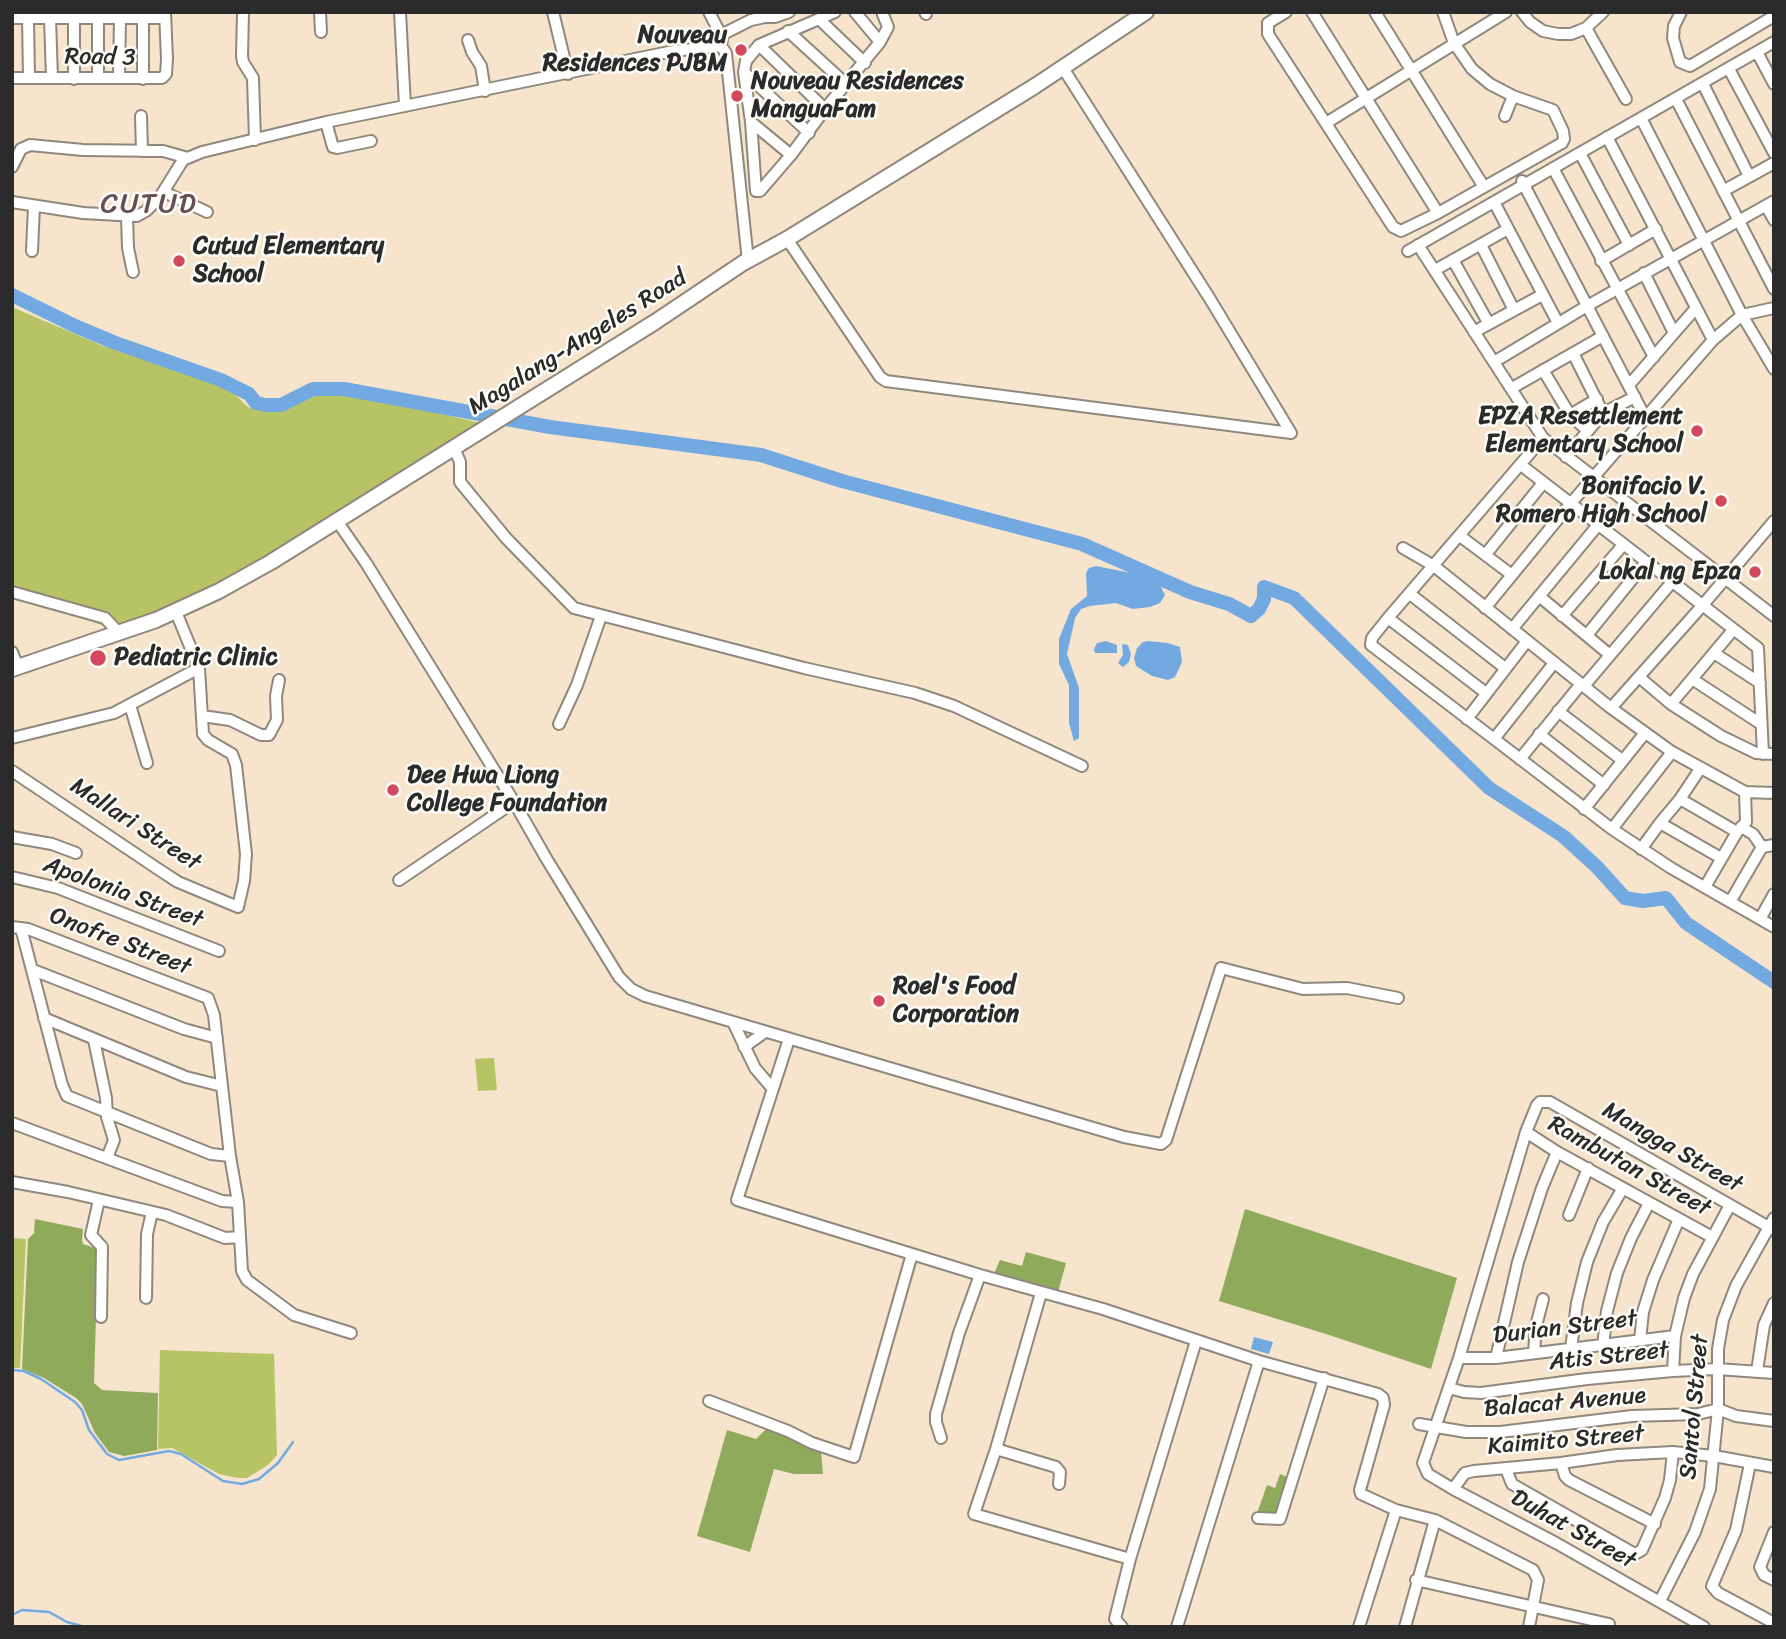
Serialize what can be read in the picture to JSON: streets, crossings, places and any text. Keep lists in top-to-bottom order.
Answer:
{
  "streets": {
    "main road": ["Magalang-Angeles Road"],
    "street": [
      "Road 3",
      "Mallari Street",
      "Apolonia Street",
      "Onofre Street",
      "Mangga Street",
      "Rambutan Street",
      "Durian Street",
      "Atis Street",
      "Balacat Avenue",
      "Santol Street",
      "Kaimito Street",
      "Duhat Street"
    ]
  },
  "crossings": [
    ["Mangga Street", "Rambutan Street"],
    ["Mangga Street", "Santol Street"],
    ["Atis Street", "Santol Street"],
    ["Balacat Avenue", "Santol Street"],
    ["Balacat Avenue", "Duhat Street"],
    ["Santol Street", "Kaimito Street"],
    ["Santol Street", "Duhat Street"],
    ["Kaimito Street", "Duhat Street"]
  ],
  "districts": ["CUTUD"],
  "places": [
    "Nouveau Residences PJBM",
    "Nouveau Residences ManguaFam",
    "Cutud Elementary School",
    "EPZA Resettlement Elementary School",
    "Bonifacio V. Romero High School",
    "Lokal ng Epza",
    "Pediatric Clinic",
    "Dee Hwa Liong College Foundation",
    "Roel's Food Corporation"
  ]
}
